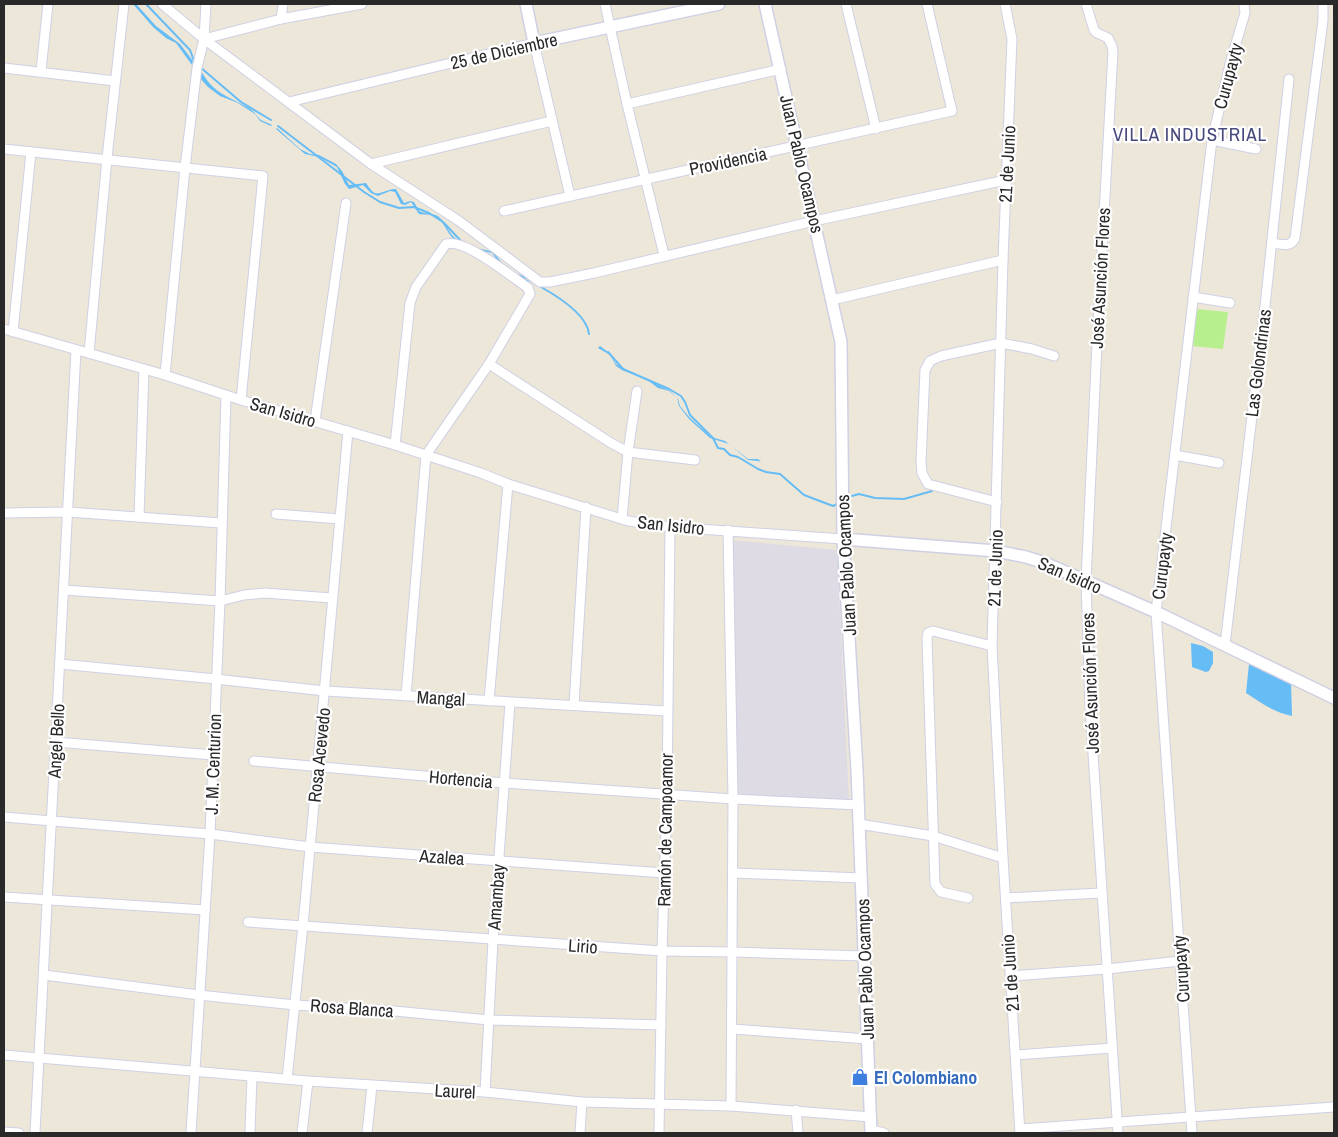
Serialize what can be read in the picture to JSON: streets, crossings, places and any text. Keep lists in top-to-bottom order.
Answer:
{
  "streets": {
    "street": [
      "25 de Diciembre",
      "Curupayty",
      "Providencia",
      "Juan Pablo Ocampos",
      "21 de Junio",
      "José Asunción Flores",
      "Las Golondrinas",
      "San Isidro",
      "Mangal",
      "Angel Bello",
      "Rosa Acevedo",
      "J. M. Centurion",
      "Hortencia",
      "Ramón de Campoamor",
      "Azalea",
      "Amambay",
      "Lirio",
      "Rosa Blanca",
      "Laurel"
    ]
  },
  "crossings": [
    ["Curupayty", "San Isidro"],
    ["Providencia", "Juan Pablo Ocampos"],
    ["Juan Pablo Ocampos", "San Isidro"],
    ["Juan Pablo Ocampos", "Hortencia"],
    ["Juan Pablo Ocampos", "Lirio"],
    ["Juan Pablo Ocampos", "Laurel"],
    ["21 de Junio", "San Isidro"],
    ["José Asunción Flores", "San Isidro"],
    ["Las Golondrinas", "San Isidro"],
    ["San Isidro", "Angel Bello"],
    ["San Isidro", "Rosa Acevedo"],
    ["San Isidro", "J. M. Centurion"],
    ["San Isidro", "Ramón de Campoamor"],
    ["Mangal", "Angel Bello"],
    ["Mangal", "Rosa Acevedo"],
    ["Mangal", "J. M. Centurion"],
    ["Mangal", "Ramón de Campoamor"],
    ["Mangal", "Amambay"],
    ["Angel Bello", "Azalea"],
    ["Angel Bello", "Rosa Blanca"],
    ["Angel Bello", "Laurel"],
    ["Rosa Acevedo", "Hortencia"],
    ["Rosa Acevedo", "Azalea"],
    ["Rosa Acevedo", "Lirio"],
    ["Rosa Acevedo", "Rosa Blanca"],
    ["Rosa Acevedo", "Laurel"],
    ["J. M. Centurion", "Azalea"],
    ["J. M. Centurion", "Rosa Blanca"],
    ["J. M. Centurion", "Laurel"],
    ["Hortencia", "Ramón de Campoamor"],
    ["Hortencia", "Amambay"],
    ["Ramón de Campoamor", "Azalea"],
    ["Ramón de Campoamor", "Lirio"],
    ["Ramón de Campoamor", "Rosa Blanca"],
    ["Ramón de Campoamor", "Laurel"],
    ["Azalea", "Amambay"],
    ["Amambay", "Lirio"],
    ["Amambay", "Rosa Blanca"],
    ["Amambay", "Laurel"]
  ],
  "districts": ["VILLA INDUSTRIAL"],
  "places": {
    "shop": ["El Colombiano"]
  }
}
